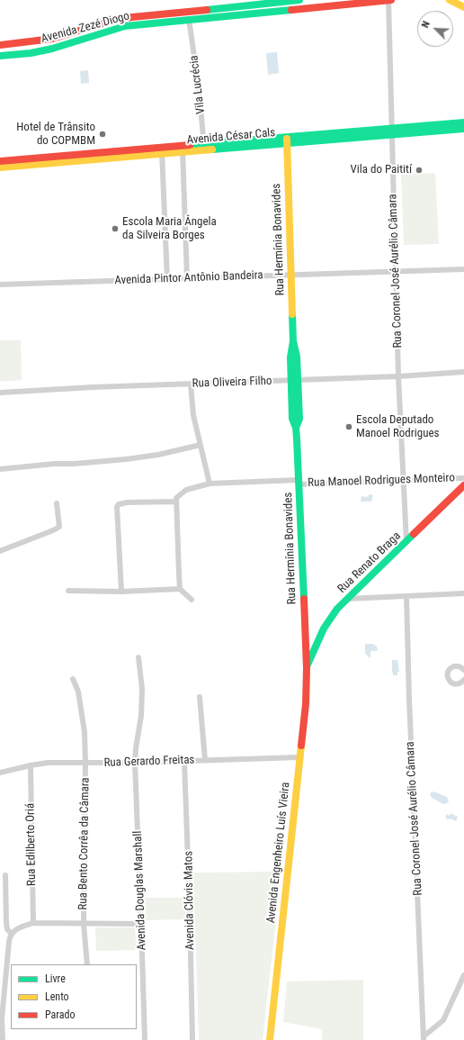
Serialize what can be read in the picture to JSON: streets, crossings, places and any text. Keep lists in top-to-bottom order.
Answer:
{
  "streets": {
    "main road": [
      "Avenida Zezé Diogo",
      "Avenida César Cals",
      "Rua Hermínia Bonavides",
      "Rua Renato Braga",
      "Avenida Engenheiro Luís Vieira"
    ],
    "street": [
      "Vila Lucrécia",
      "Rua Coronel José Aurélio Câmara",
      "Avenida Pintor Antônio Bandeira",
      "Rua Oliveira Filho",
      "Rua Manoel Rodrigues Monteiro",
      "Rua Gerardo Freitas",
      "Rua Bento Corrêa da Câmara",
      "Rua Edilberto Oriá",
      "Avenida Douglas Marshall",
      "Avenida Clóvis Matos"
    ]
  },
  "crossings": [
    ["Avenida Zezé Diogo", "Vila Lucrécia"],
    ["Avenida Zezé Diogo", "Rua Coronel José Aurélio Câmara"],
    ["Vila Lucrécia", "Avenida César Cals"],
    ["Avenida César Cals", "Rua Hermínia Bonavides"],
    ["Avenida César Cals", "Rua Coronel José Aurélio Câmara"],
    ["Rua Hermínia Bonavides", "Avenida Pintor Antônio Bandeira"],
    ["Rua Hermínia Bonavides", "Rua Oliveira Filho"],
    ["Rua Hermínia Bonavides", "Rua Manoel Rodrigues Monteiro"],
    ["Rua Hermínia Bonavides", "Rua Renato Braga"],
    ["Rua Hermínia Bonavides", "Avenida Engenheiro Luís Vieira"],
    ["Rua Coronel José Aurélio Câmara", "Avenida Pintor Antônio Bandeira"],
    ["Rua Coronel José Aurélio Câmara", "Rua Oliveira Filho"],
    ["Rua Coronel José Aurélio Câmara", "Rua Manoel Rodrigues Monteiro"],
    ["Rua Coronel José Aurélio Câmara", "Rua Renato Braga"],
    ["Rua Renato Braga", "Avenida Engenheiro Luís Vieira"],
    ["Rua Gerardo Freitas", "Rua Bento Corrêa da Câmara"],
    ["Rua Gerardo Freitas", "Rua Edilberto Oriá"],
    ["Rua Gerardo Freitas", "Avenida Engenheiro Luís Vieira"],
    ["Rua Gerardo Freitas", "Avenida Douglas Marshall"],
    ["Rua Gerardo Freitas", "Avenida Clóvis Matos"]
  ],
  "places": [
    "Hotel de Trânsito do COPMBM",
    "Vila do Paitití",
    "Escola Maria Ângela da Silveira Borges",
    "Escola Deputado Manoel Rodrigues"
  ],
  "legend": ["Livre", "Lento", "Parado"],
  "north": "top left"
}
